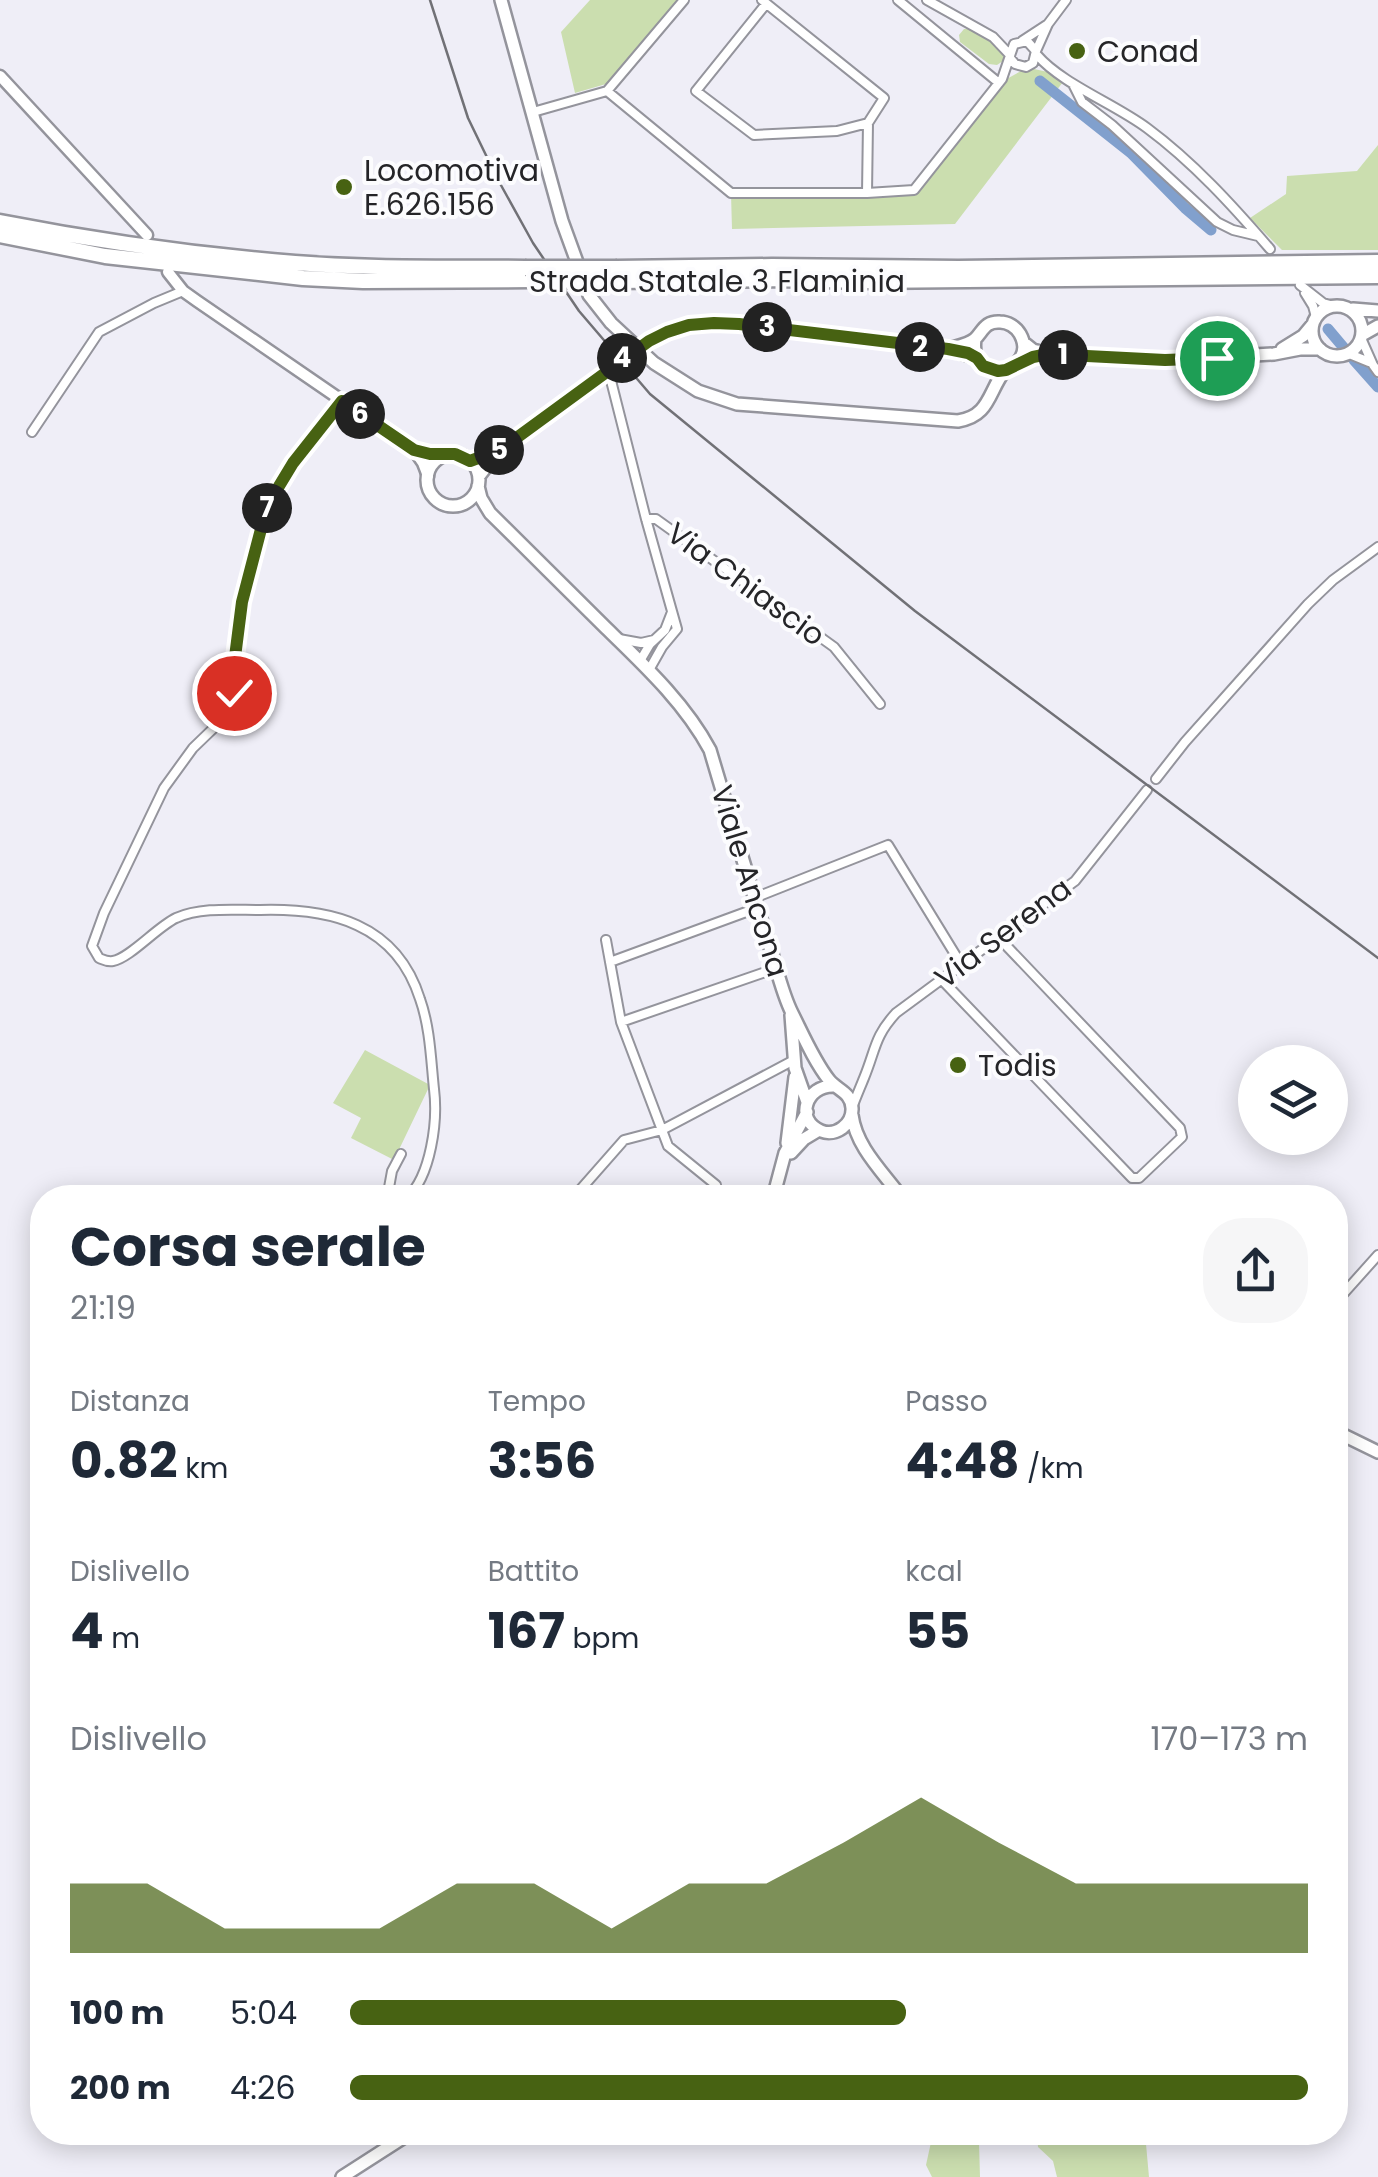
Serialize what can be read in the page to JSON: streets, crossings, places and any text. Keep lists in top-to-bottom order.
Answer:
{
  "streets": {
    "highway": ["Strada Statale 3 Flaminia"],
    "main road": ["Viale Ancona"],
    "street": ["Via Chiascio", "Via Serena"]
  },
  "crossings": [
    ["Viale Ancona", "Via Serena"]
  ],
  "places": ["Conad", "Locomotiva E.626.156", "Todis"],
  "page": {
    "pins": [
      "3",
      "2",
      "1",
      "4",
      "6",
      "5",
      "7"
    ],
    "heading": ["Corsa serale", "21:19"],
    "stats": [
      ["Distanza", "0.82 km"],
      ["Tempo", "3:56"],
      ["Passo", "4:48 /km"],
      ["Dislivello", "4 m"],
      ["Battito", "167 bpm"],
      ["kcal", "55"]
    ],
    "chart": ["Dislivello", "170–173 m"],
    "list": [
      {
        "name": "100 m",
        "note": "5:04"
      },
      {
        "name": "200 m",
        "note": "4:26"
      }
    ]
  }
}
